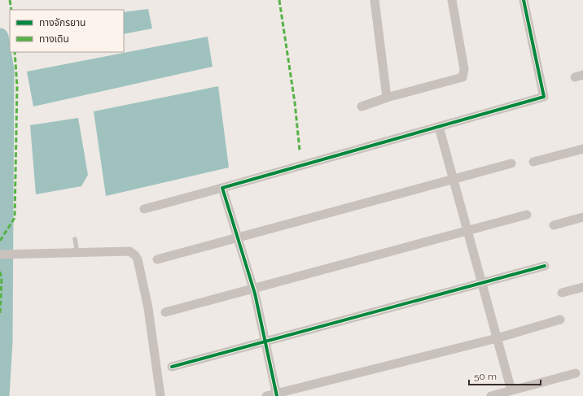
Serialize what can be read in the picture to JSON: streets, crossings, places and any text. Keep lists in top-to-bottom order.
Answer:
{
  "legend": ["ทางจักรยาน", "ทางเดิน"],
  "scale_bar": "50 m"
}
